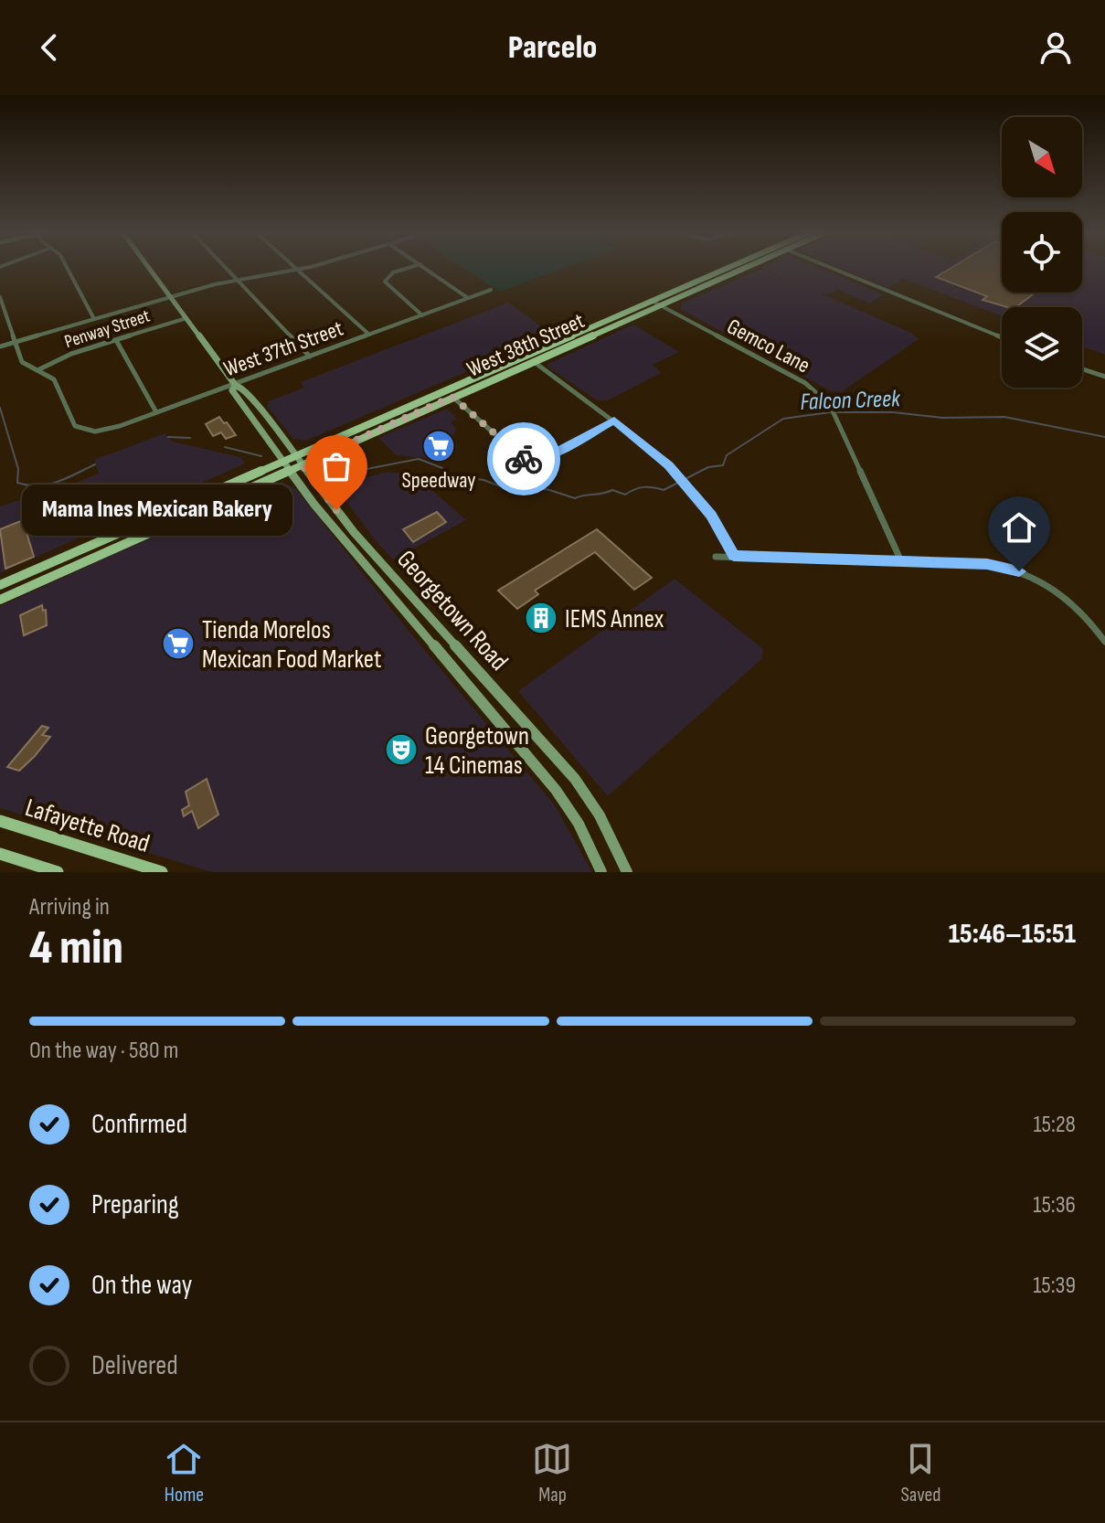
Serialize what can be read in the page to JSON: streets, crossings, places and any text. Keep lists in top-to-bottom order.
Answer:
{
  "streets": {
    "main road": ["West 38th Street", "Georgetown Road", "Lafayette Road"],
    "street": ["Penway Street", "Gemco Lane", "West 37th Street"]
  },
  "crossings": [
    ["Penway Street", "West 37th Street"],
    ["Penway Street", "Georgetown Road"],
    ["West 38th Street", "Gemco Lane"],
    ["West 38th Street", "Georgetown Road"],
    ["West 37th Street", "Georgetown Road"]
  ],
  "water": ["Falcon Creek"],
  "places": {
    "supermarket": ["Speedway", "Tienda Morelos Mexican Food Market"],
    "other": ["Mama Ines Mexican Bakery"],
    "building": ["IEMS Annex"],
    "theatre": ["Georgetown 14 Cinemas"]
  },
  "north": "bottom right",
  "page": {
    "header": "Parcelo",
    "bubble": "Mama Ines Mexican Bakery",
    "heading": ["4 min", "Arriving in", "15:46–15:51"],
    "bar": "On the way · 580 m",
    "list": [
      ["Confirmed", "15:28"],
      ["Preparing", "15:36"],
      ["On the way", "15:39"],
      "Delivered"
    ],
    "tabs": ["Home", "Map", "Saved"]
  }
}
